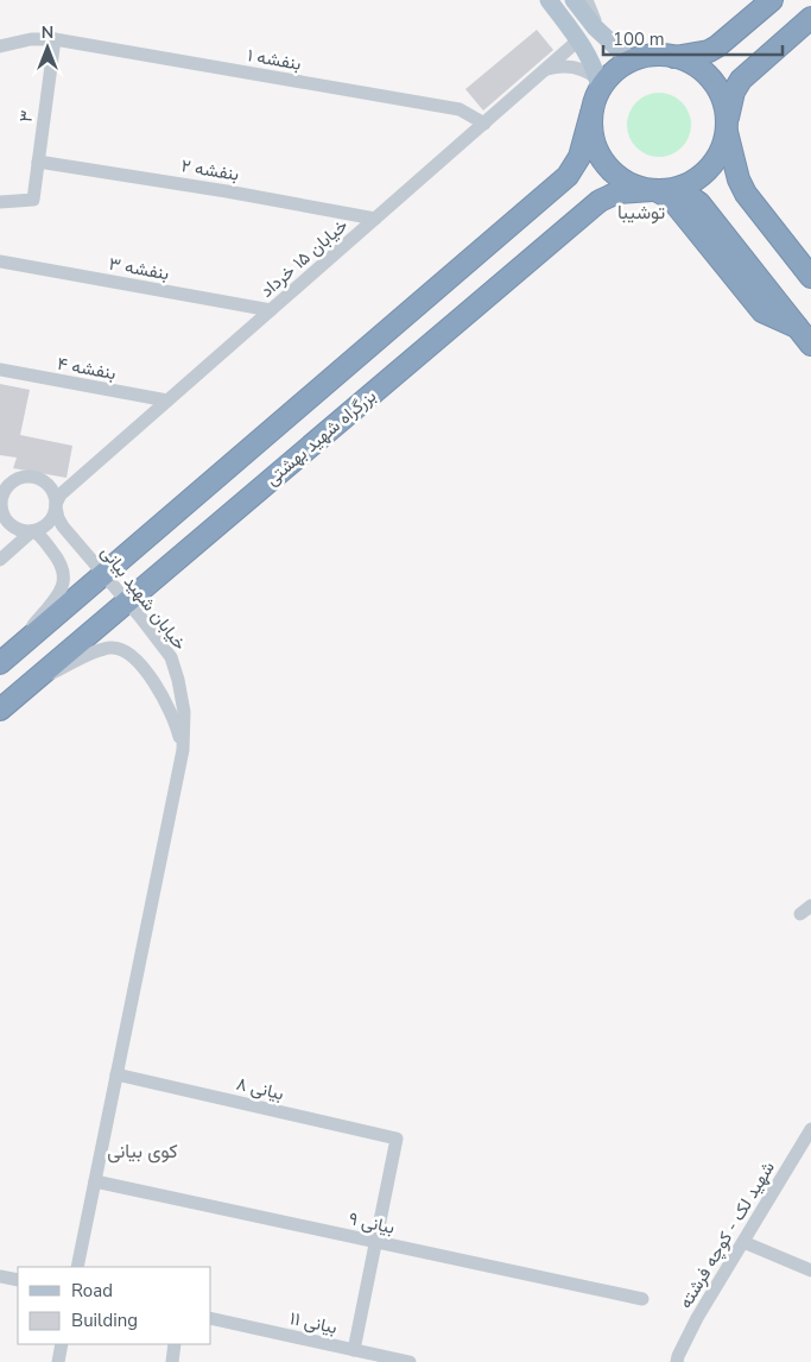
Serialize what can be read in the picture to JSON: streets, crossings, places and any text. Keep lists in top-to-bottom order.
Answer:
{
  "streets": {
    "highway": ["بزرگراه شهید بهشتی"],
    "street": [
      "بنفشه ۱",
      "۳",
      "بنفشه ۲",
      "خیابان ۱۵ خرداد",
      "بنفشه ۳",
      "بنفشه ۴",
      "خیابان شهید بیانی",
      "بیانی ۸",
      "بیانی ۹",
      "شهید لک - کوچه فرشته",
      "بیانی ۱۱"
    ]
  },
  "crossings": [
    ["بنفشه ۱", "۳"],
    ["بنفشه ۱", "خیابان ۱۵ خرداد"],
    ["۳", "بنفشه ۲"],
    ["بنفشه ۲", "خیابان ۱۵ خرداد"],
    ["خیابان ۱۵ خرداد", "بنفشه ۳"],
    ["خیابان ۱۵ خرداد", "بنفشه ۴"],
    ["خیابان ۱۵ خرداد", "خیابان شهید بیانی"],
    ["بزرگراه شهید بهشتی", "خیابان شهید بیانی"],
    ["خیابان شهید بیانی", "بیانی ۸"],
    ["خیابان شهید بیانی", "بیانی ۹"],
    ["بیانی ۸", "بیانی ۹"]
  ],
  "districts": ["توشیبا", "کوی بیانی"],
  "legend": ["Road", "Building"],
  "scale_bar": "100 m",
  "north": "top"
}
